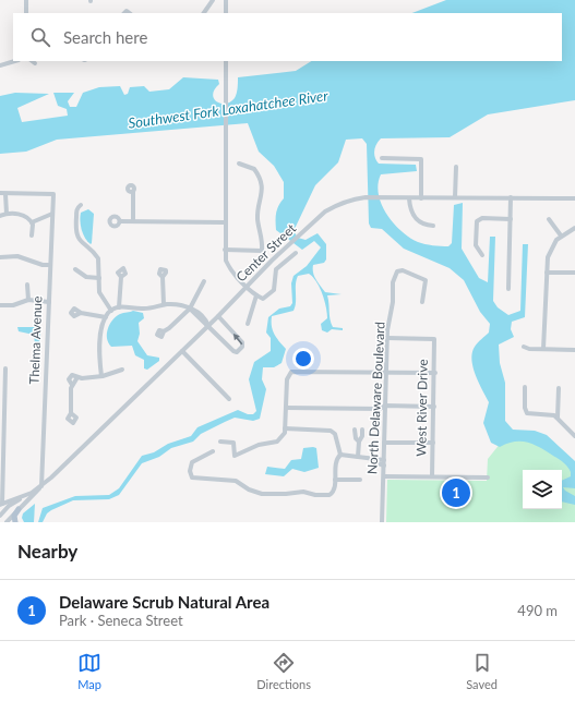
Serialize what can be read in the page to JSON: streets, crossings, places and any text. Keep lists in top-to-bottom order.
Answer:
{
  "streets": {
    "street": [
      "Center Street",
      "Thelma Avenue",
      "North Delaware Boulevard",
      "West River Drive"
    ]
  },
  "crossings": [
    ["Center Street", "Thelma Avenue"],
    ["North Delaware Boulevard", "West River Drive"]
  ],
  "water": ["Southwest Fork Loxahatchee River"],
  "page": {
    "search": "Search here",
    "pins": "1",
    "heading": "Nearby",
    "list": [
      {
        "mark": "1",
        "name": "Delaware Scrub Natural Area",
        "note": "Park · Seneca Street",
        "value": "490 m"
      }
    ],
    "nav": ["Map", "Directions", "Saved"]
  }
}
